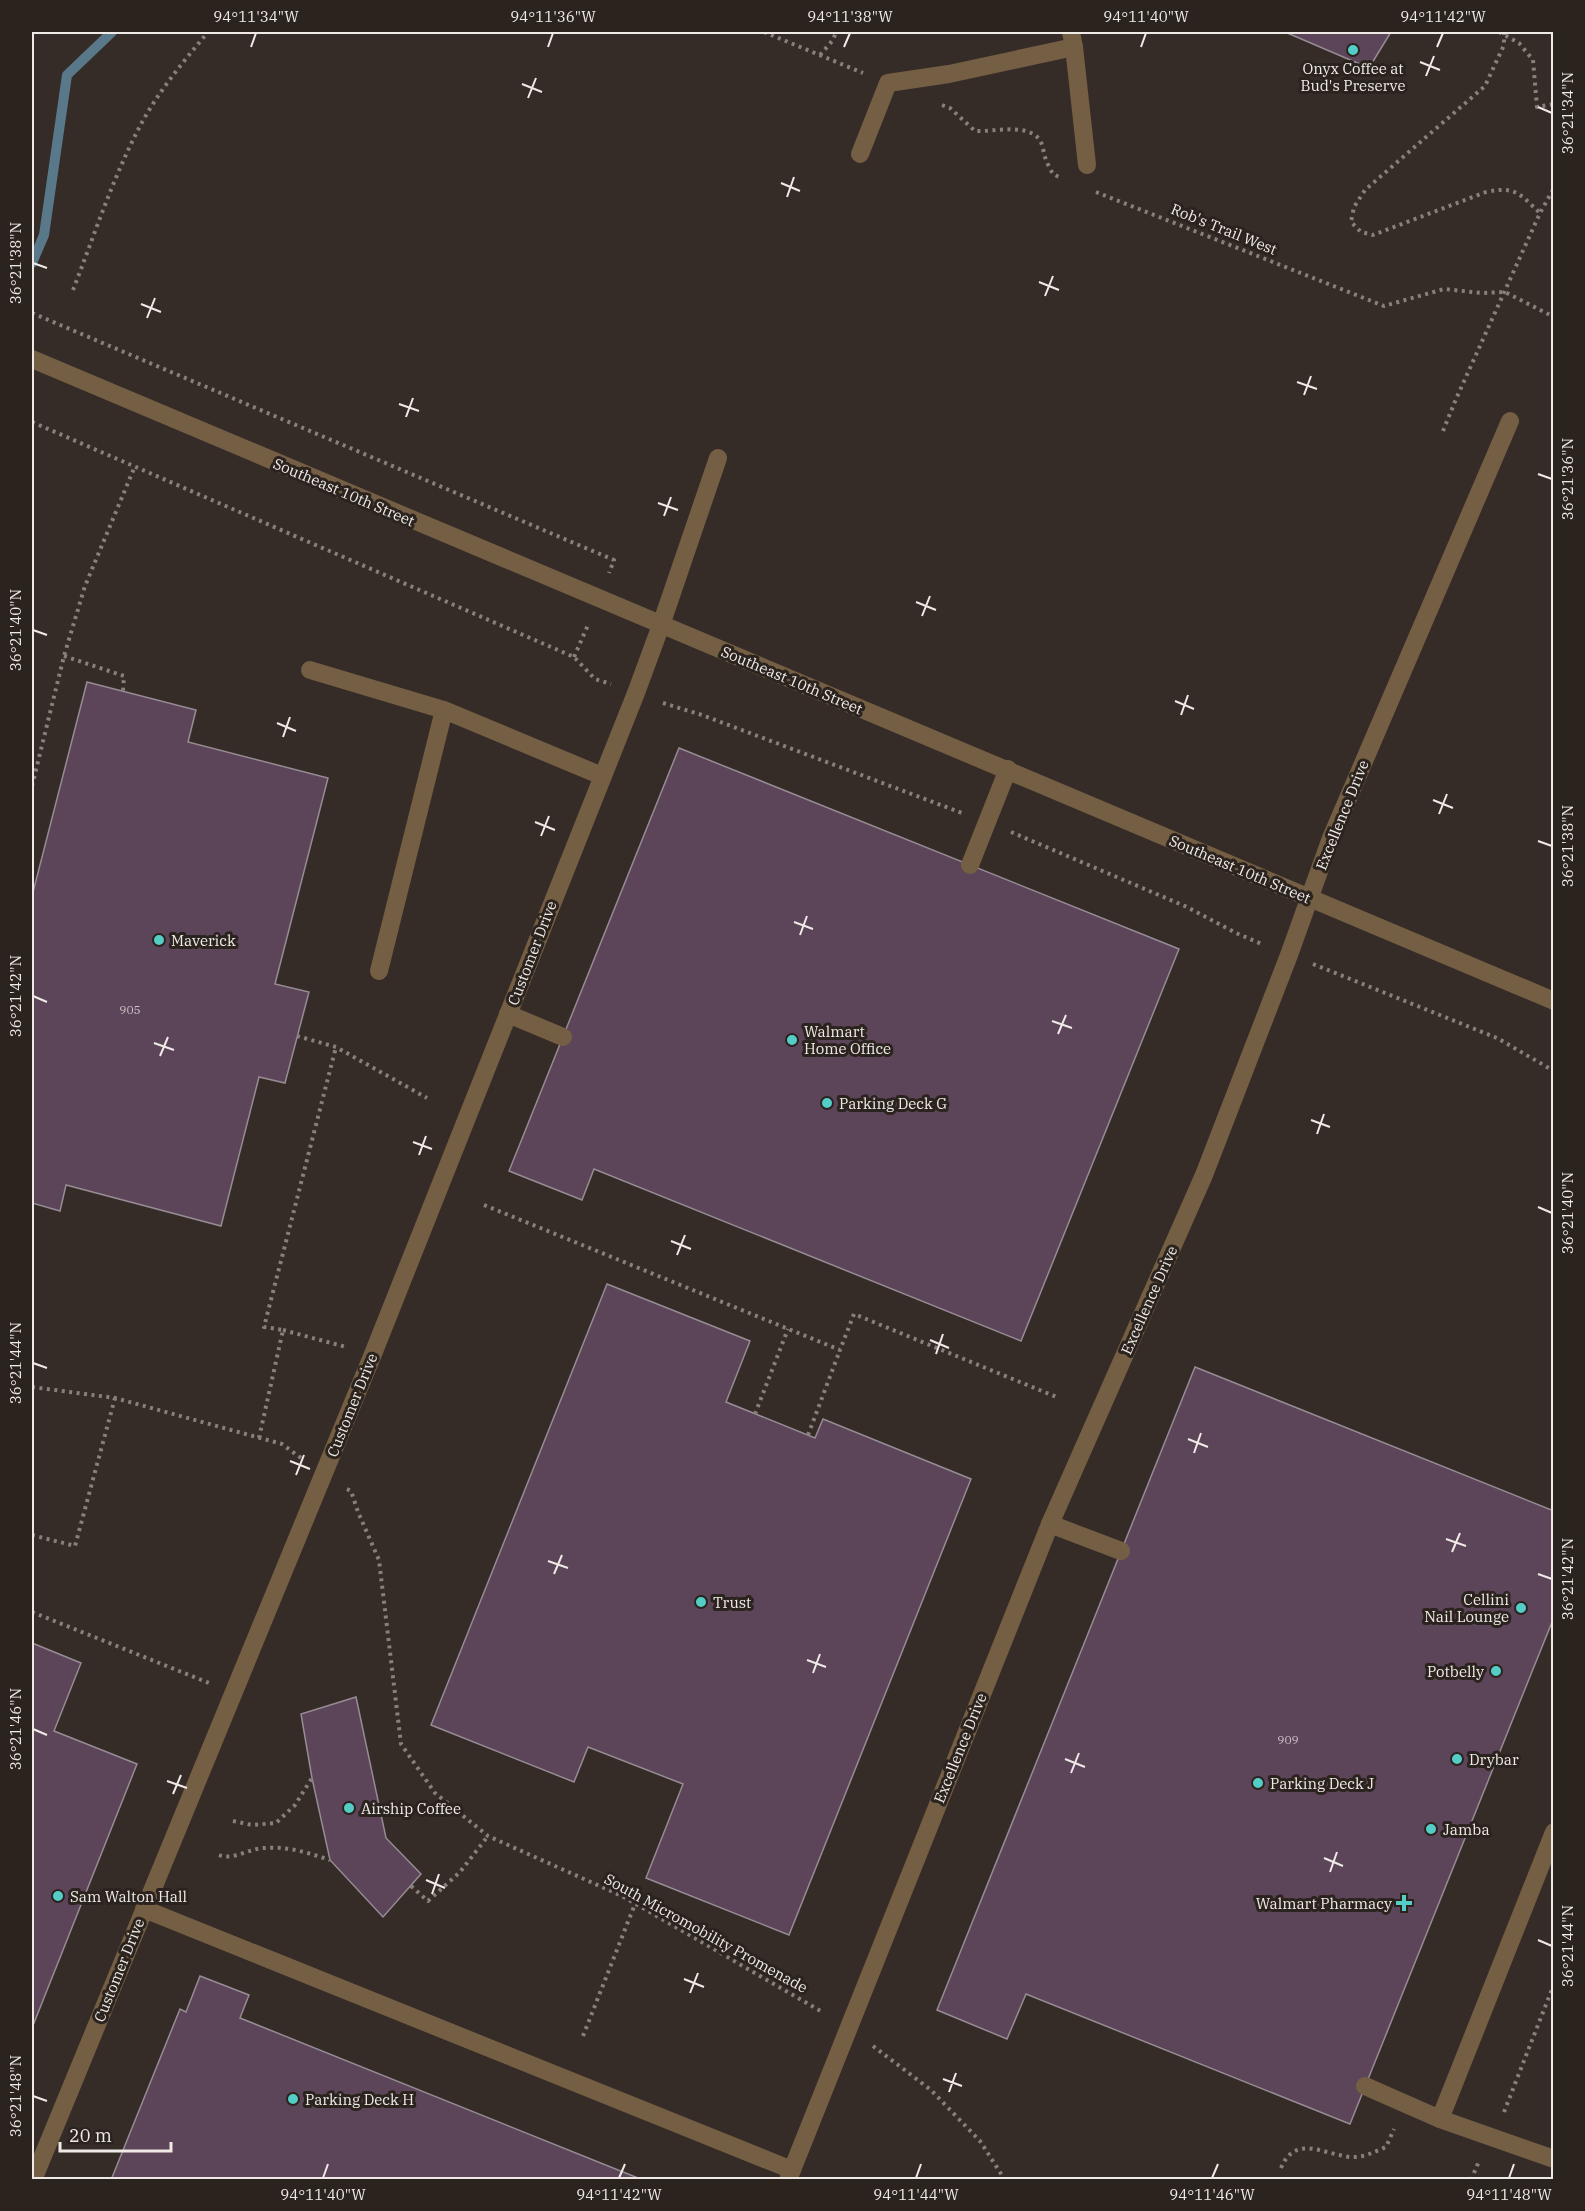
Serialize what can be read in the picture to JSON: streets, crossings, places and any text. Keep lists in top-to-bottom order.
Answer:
{
  "streets": {
    "street": ["Southeast 10th Street", "Excellence Drive", "Customer Drive"],
    "path": ["Rob's Trail West", "South Micromobility Promenade"]
  },
  "crossings": [
    ["Southeast 10th Street", "Excellence Drive"],
    ["Southeast 10th Street", "Customer Drive"],
    ["Excellence Drive", "South Micromobility Promenade"],
    ["Customer Drive", "South Micromobility Promenade"]
  ],
  "places": {
    "other": [
      "Onyx Coffee at Bud's Preserve",
      "Maverick",
      "Walmart Home Office",
      "Parking Deck G",
      "Trust",
      "Cellini Nail Lounge",
      "Potbelly",
      "Drybar",
      "Parking Deck J",
      "Airship Coffee",
      "Jamba",
      "Sam Walton Hall",
      "Parking Deck H"
    ],
    "health": ["Walmart Pharmacy"]
  },
  "house_numbers": ["905", "909"],
  "scale_bar": "20 m",
  "coordinates": [
    "94°11'34\"W",
    "94°11'36\"W",
    "94°11'38\"W",
    "94°11'40\"W",
    "94°11'42\"W",
    "36°21'34\"N",
    "36°21'38\"N",
    "36°21'36\"N",
    "36°21'40\"N",
    "36°21'42\"N",
    "36°21'44\"N",
    "36°21'46\"N",
    "36°21'48\"N",
    "94°11'44\"W",
    "94°11'46\"W",
    "94°11'48\"W"
  ]
}
